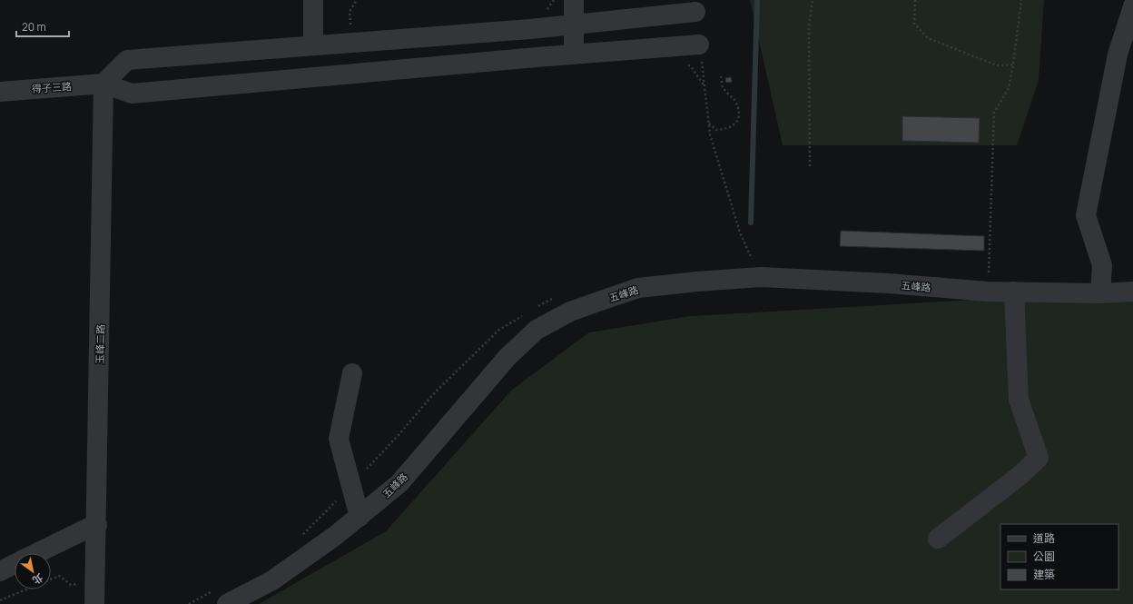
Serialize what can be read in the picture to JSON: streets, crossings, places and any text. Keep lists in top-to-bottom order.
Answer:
{
  "streets": {
    "street": ["得子三路", "五峰路", "玉峰二路"]
  },
  "crossings": [
    ["得子三路", "玉峰二路"]
  ],
  "legend": ["道路", "公園", "建築"],
  "scale_bar": "20 m",
  "north": "bottom right"
}
